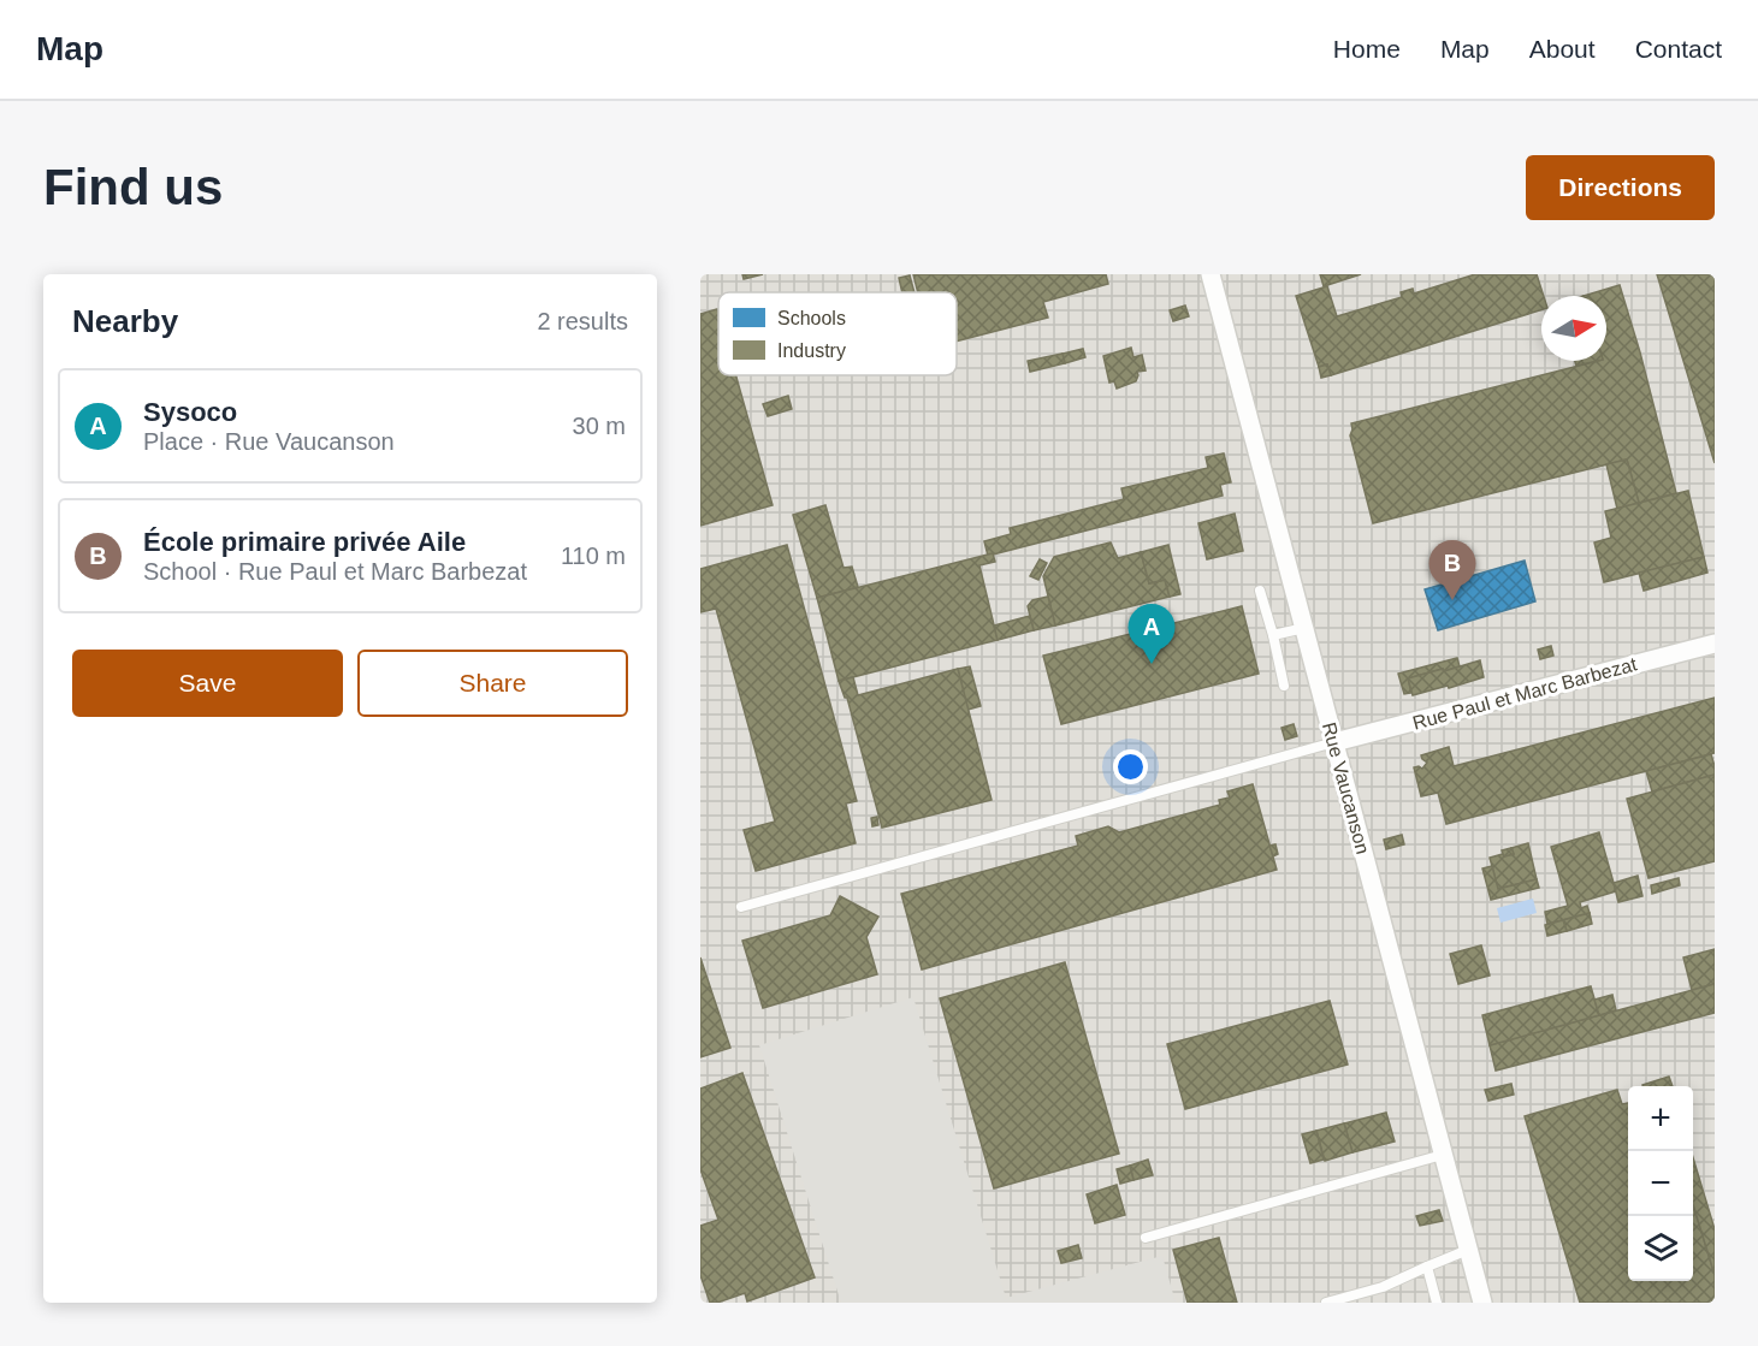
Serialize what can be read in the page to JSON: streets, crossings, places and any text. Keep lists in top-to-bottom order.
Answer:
{
  "streets": {
    "street": ["Rue Paul et Marc Barbezat", "Rue Vaucanson"]
  },
  "crossings": [
    ["Rue Paul et Marc Barbezat", "Rue Vaucanson"]
  ],
  "legend": ["Schools", "Industry"],
  "north": "right",
  "page": {
    "header": "Map",
    "nav": [
      "Home",
      "Map",
      "About",
      "Contact"
    ],
    "buttons": [
      "Directions",
      ["Save", "Share"]
    ],
    "title": "Find us",
    "heading": ["Nearby", "2 results"],
    "list": [
      {
        "mark": "A",
        "name": "Sysoco",
        "note": "Place · Rue Vaucanson",
        "value": "30 m"
      },
      {
        "mark": "B",
        "name": "École primaire privée Aile",
        "note": "School · Rue Paul et Marc Barbezat",
        "value": "110 m"
      }
    ],
    "pins": ["B", "A"],
    "map_buttons": ["+", "−"]
  }
}
